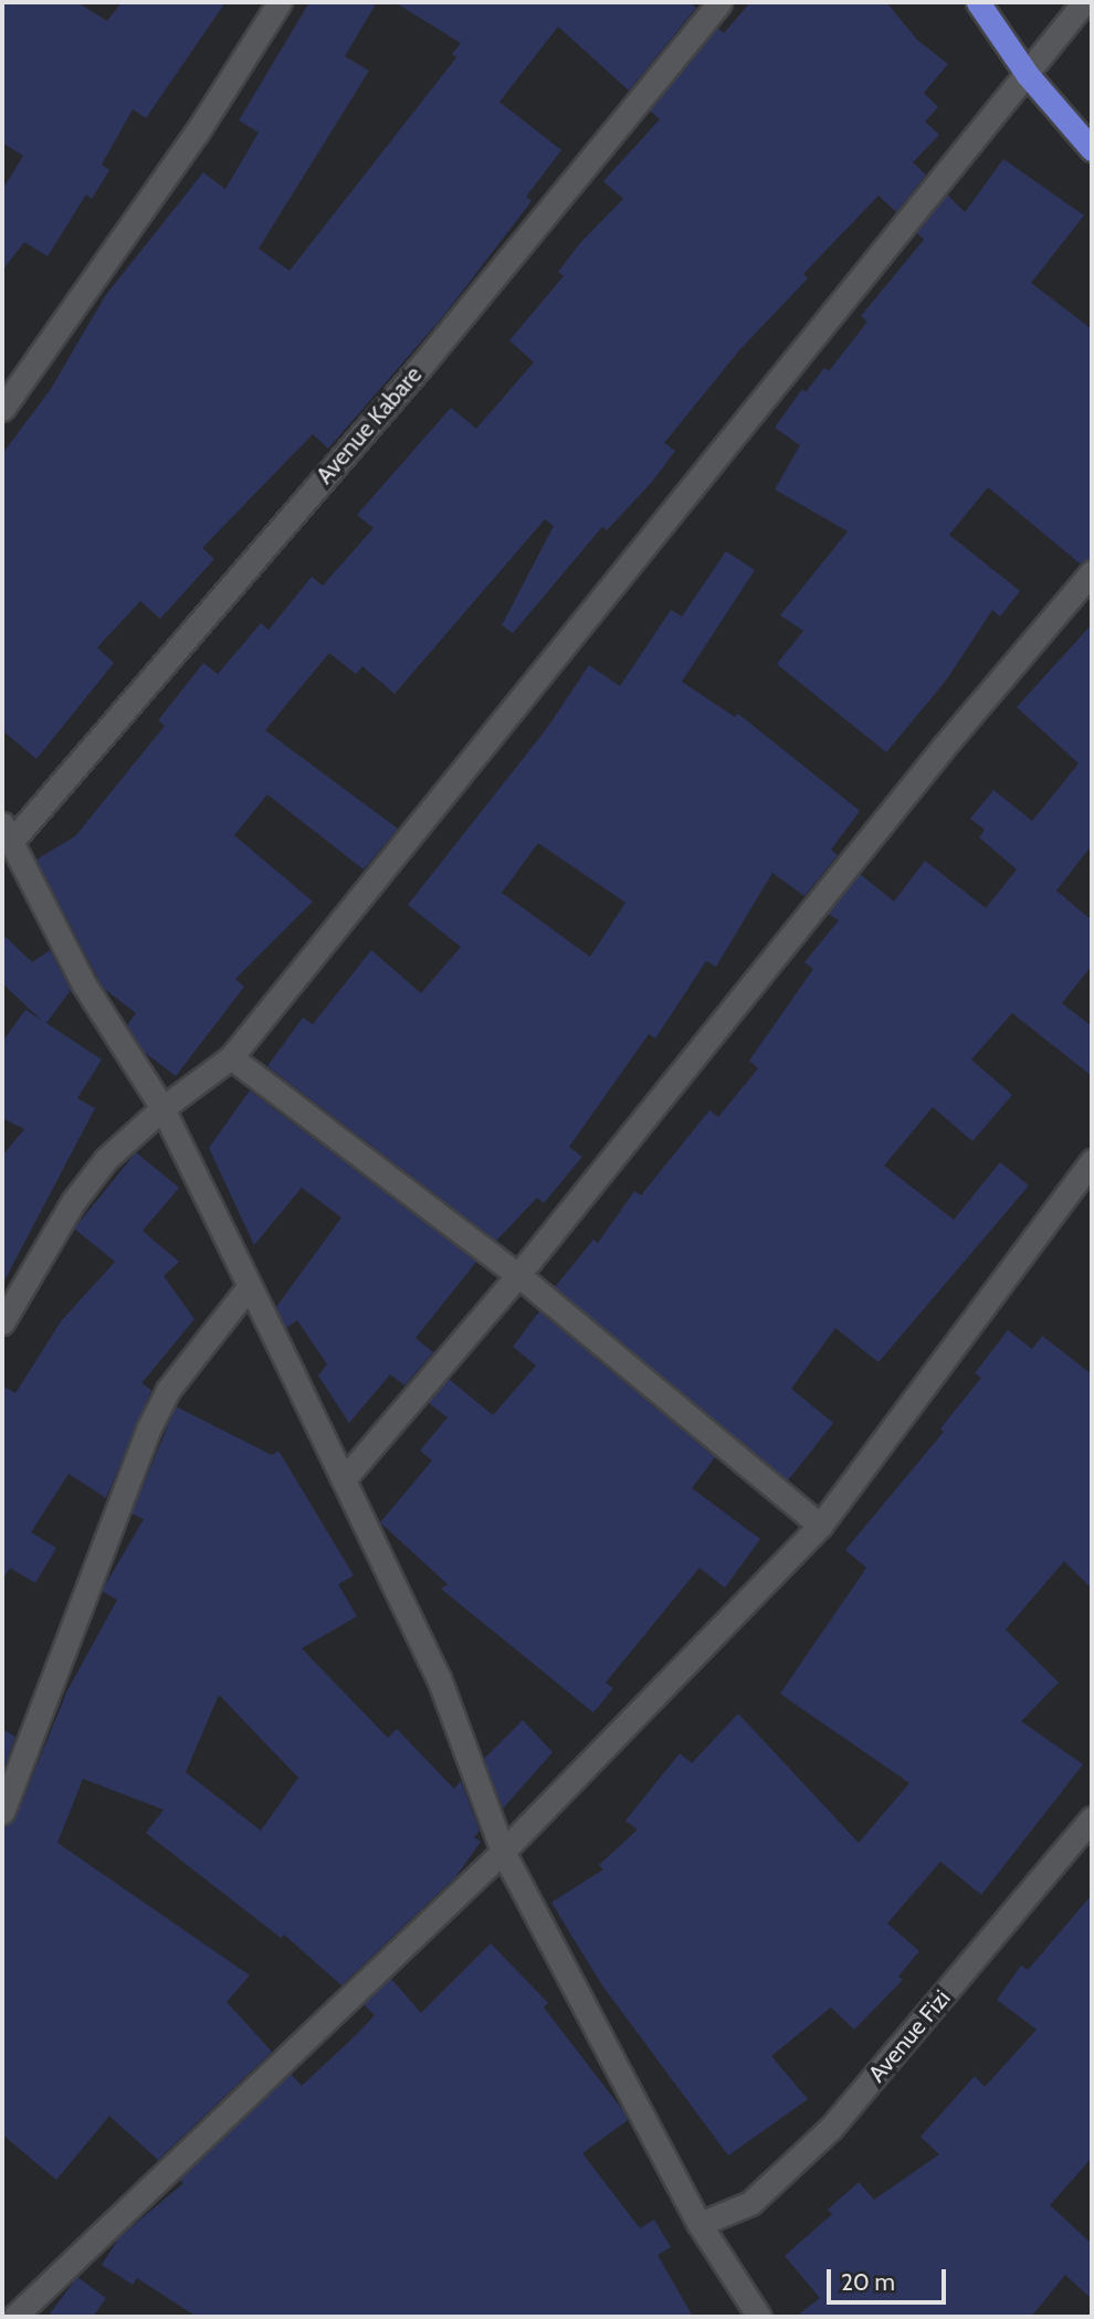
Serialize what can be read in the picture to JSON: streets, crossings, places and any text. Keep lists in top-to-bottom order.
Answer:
{
  "streets": {
    "street": ["Avenue Kabare", "Avenue Fizi"]
  },
  "scale_bar": "20 m"
}
